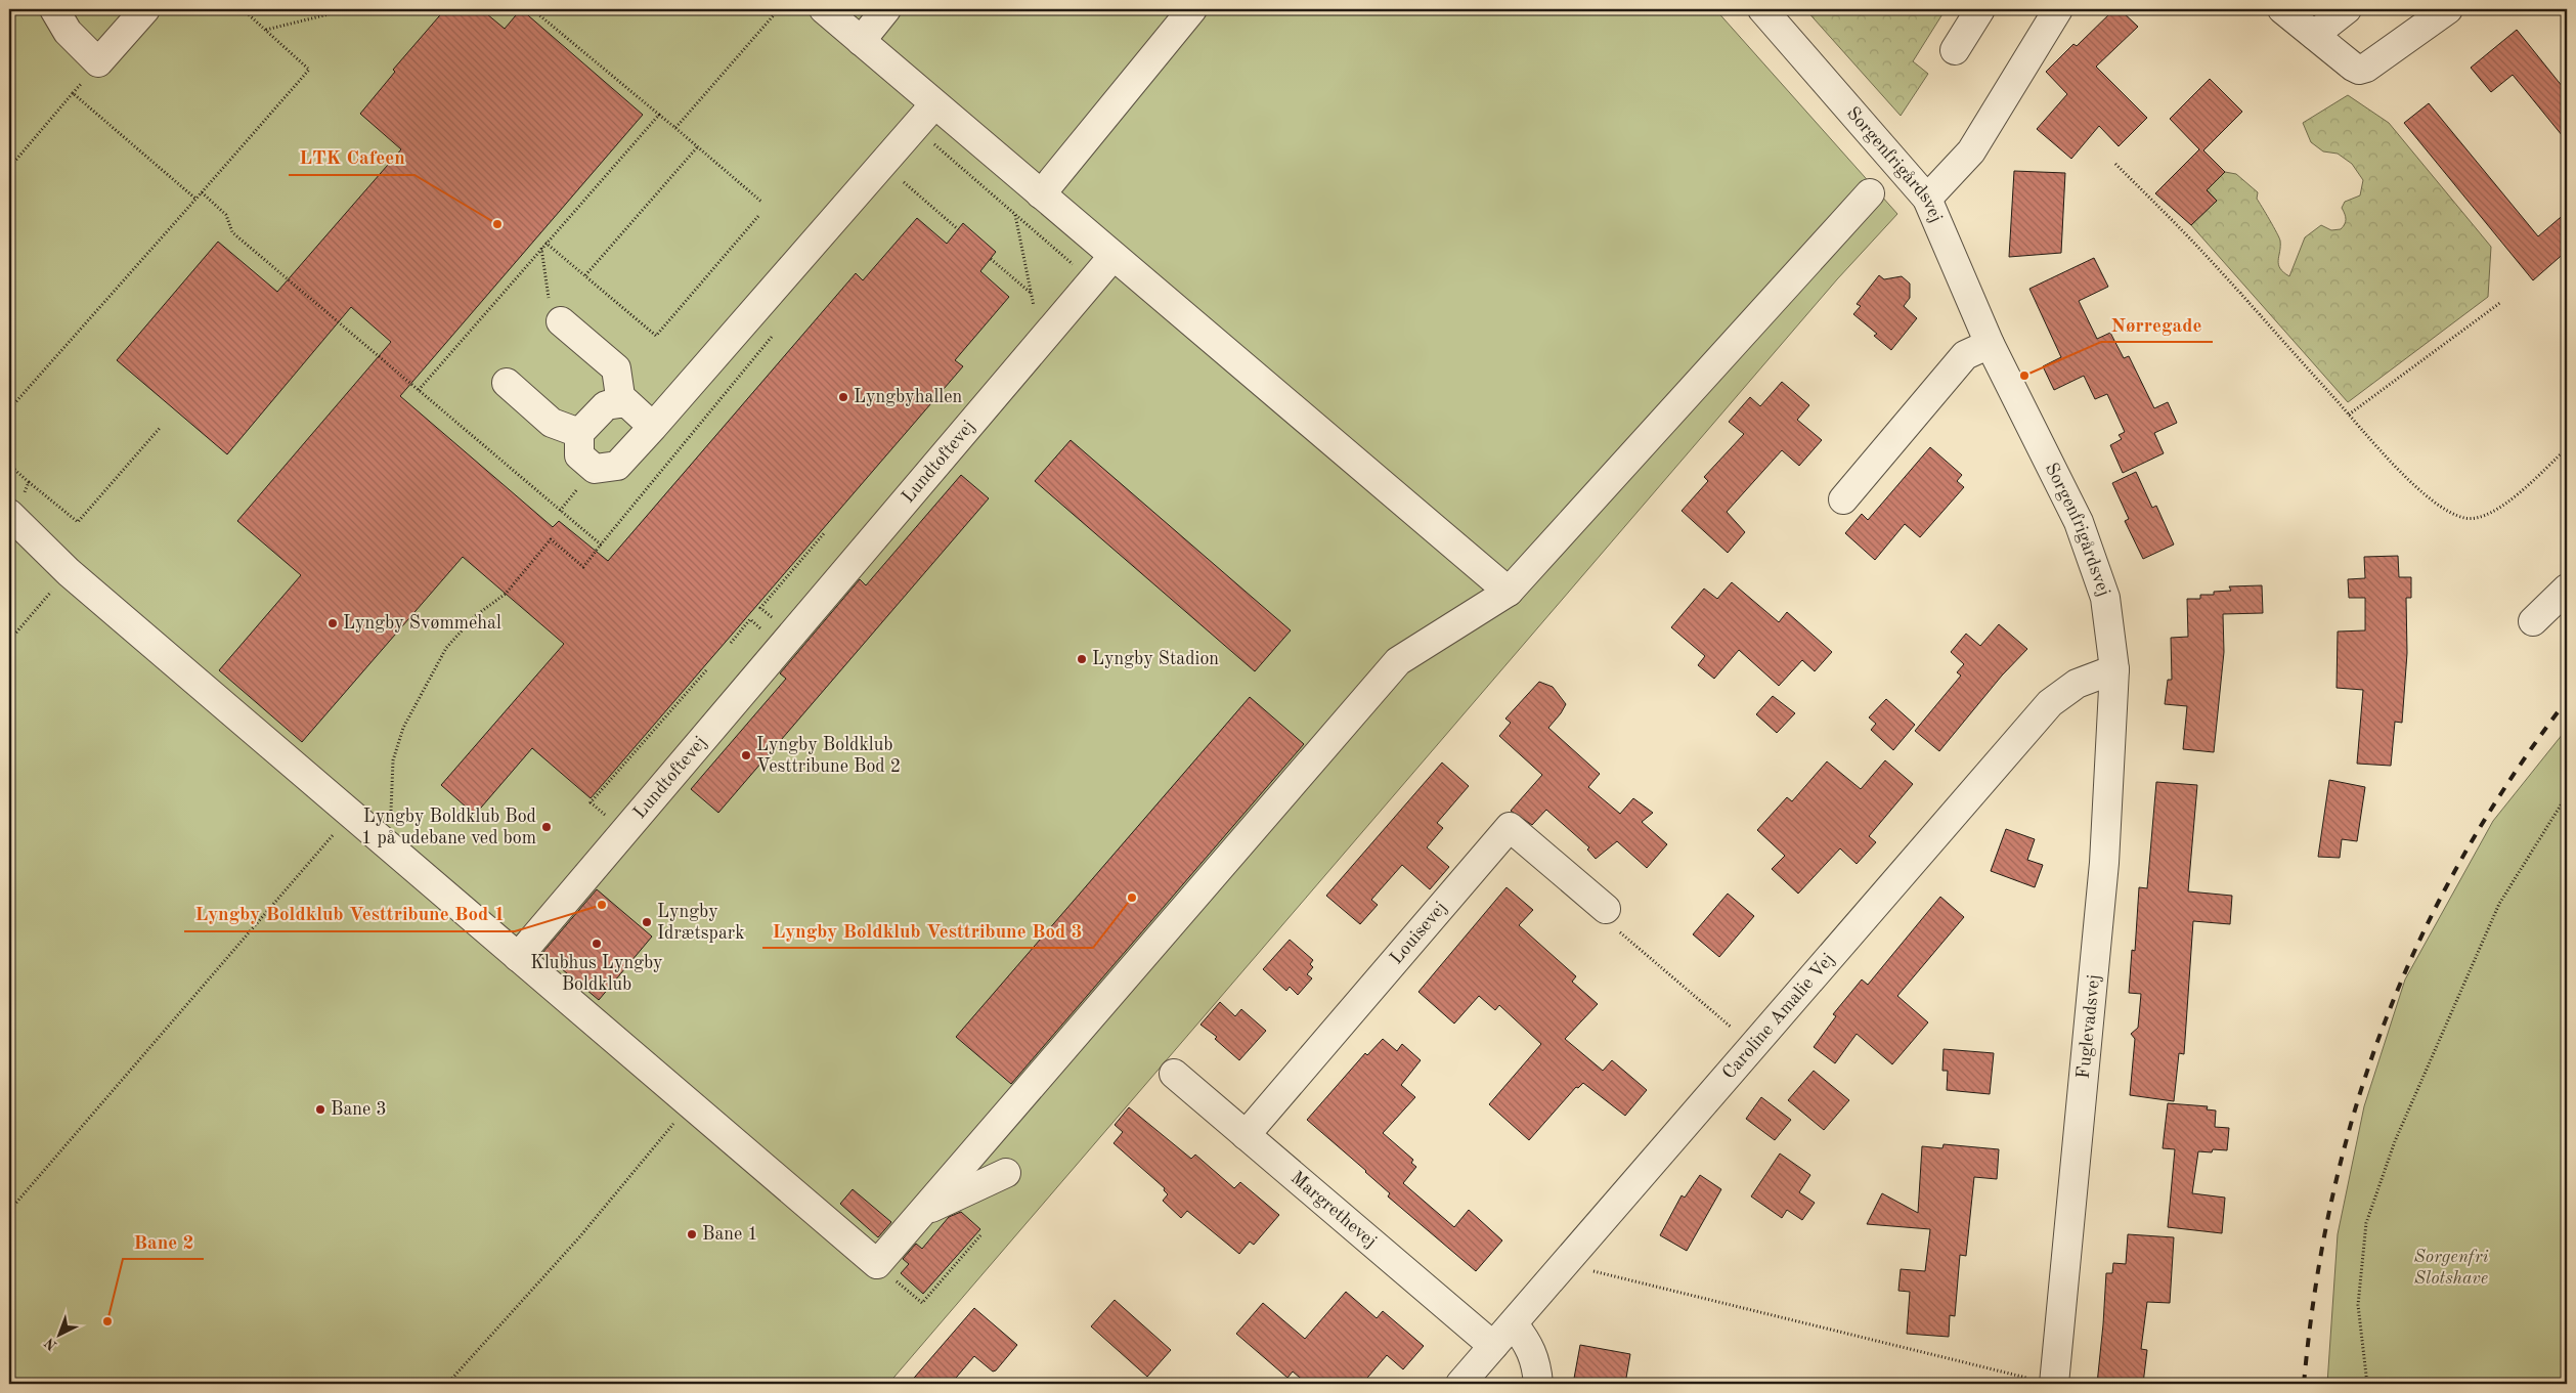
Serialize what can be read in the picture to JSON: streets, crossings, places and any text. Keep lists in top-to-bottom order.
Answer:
{
  "streets": {
    "street": [
      "Sorgenfrigårdsvej",
      "Lundtoftevej",
      "Louisevej",
      "Caroline Amalie Vej",
      "Fuglevadsvej",
      "Margrethevej"
    ]
  },
  "crossings": [
    ["Sorgenfrigårdsvej", "Caroline Amalie Vej"],
    ["Sorgenfrigårdsvej", "Fuglevadsvej"],
    ["Louisevej", "Margrethevej"],
    ["Caroline Amalie Vej", "Fuglevadsvej"],
    ["Caroline Amalie Vej", "Margrethevej"]
  ],
  "parks": ["Sorgenfri Slotshave"],
  "places": [
    "LTK Cafeen",
    "Nørregade",
    "Lyngbyhallen",
    "Lyngby Svømmehal",
    "Lyngby Stadion",
    "Lyngby Boldklub Vesttribune Bod 2",
    "Lyngby Boldklub Bod 1 på udebane ved bom",
    "Lyngby Boldklub Vesttribune Bod 3",
    "Lyngby Boldklub Vesttribune Bod 1",
    "Lyngby Idrætspark",
    "Klubhus Lyngby Boldklub",
    "Bane 3",
    "Bane 1",
    "Bane 2"
  ],
  "north": "bottom left"
}
